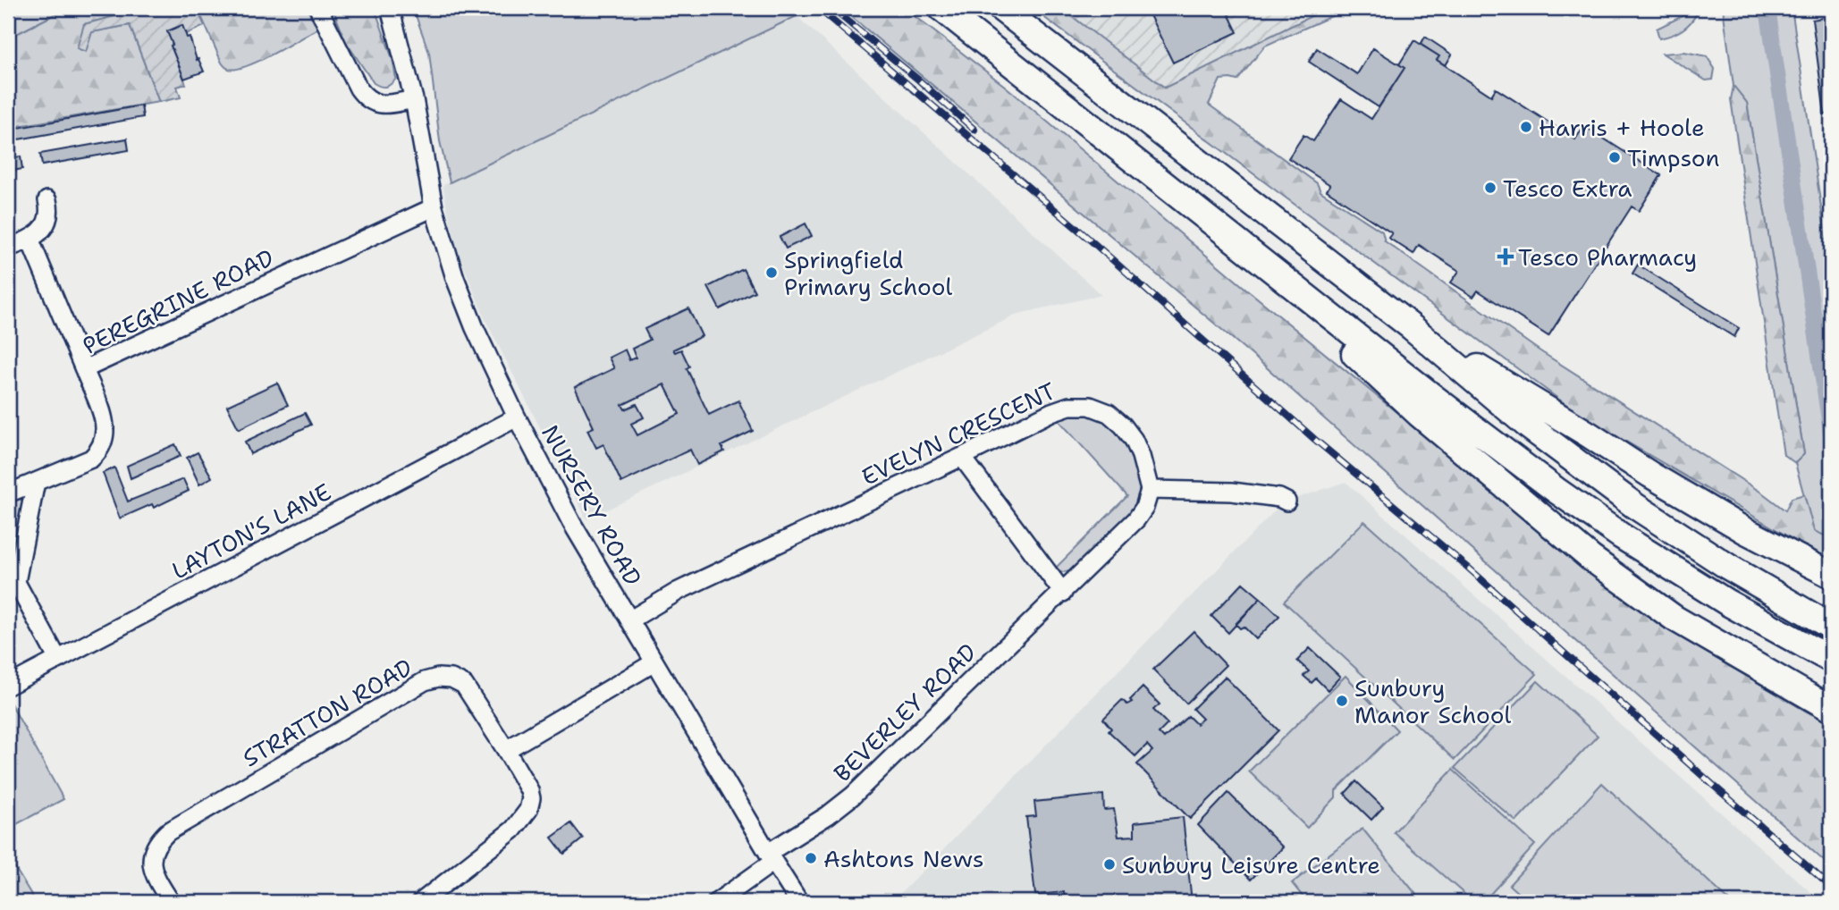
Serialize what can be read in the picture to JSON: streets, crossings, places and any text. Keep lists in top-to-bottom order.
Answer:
{
  "streets": {
    "street": [
      "PEREGRINE ROAD",
      "EVELYN CRESCENT",
      "NURSERY ROAD",
      "LAYTON'S LANE",
      "STRATTON ROAD",
      "BEVERLEY ROAD"
    ]
  },
  "crossings": [
    ["PEREGRINE ROAD", "NURSERY ROAD"],
    ["EVELYN CRESCENT", "NURSERY ROAD"],
    ["NURSERY ROAD", "LAYTON'S LANE"],
    ["NURSERY ROAD", "BEVERLEY ROAD"]
  ],
  "places": {
    "other": [
      "Harris + Hoole",
      "Timpson",
      "Tesco Extra",
      "Springfield Primary School",
      "Sunbury Manor School",
      "Ashtons News",
      "Sunbury Leisure Centre"
    ],
    "health": ["Tesco Pharmacy"]
  }
}
